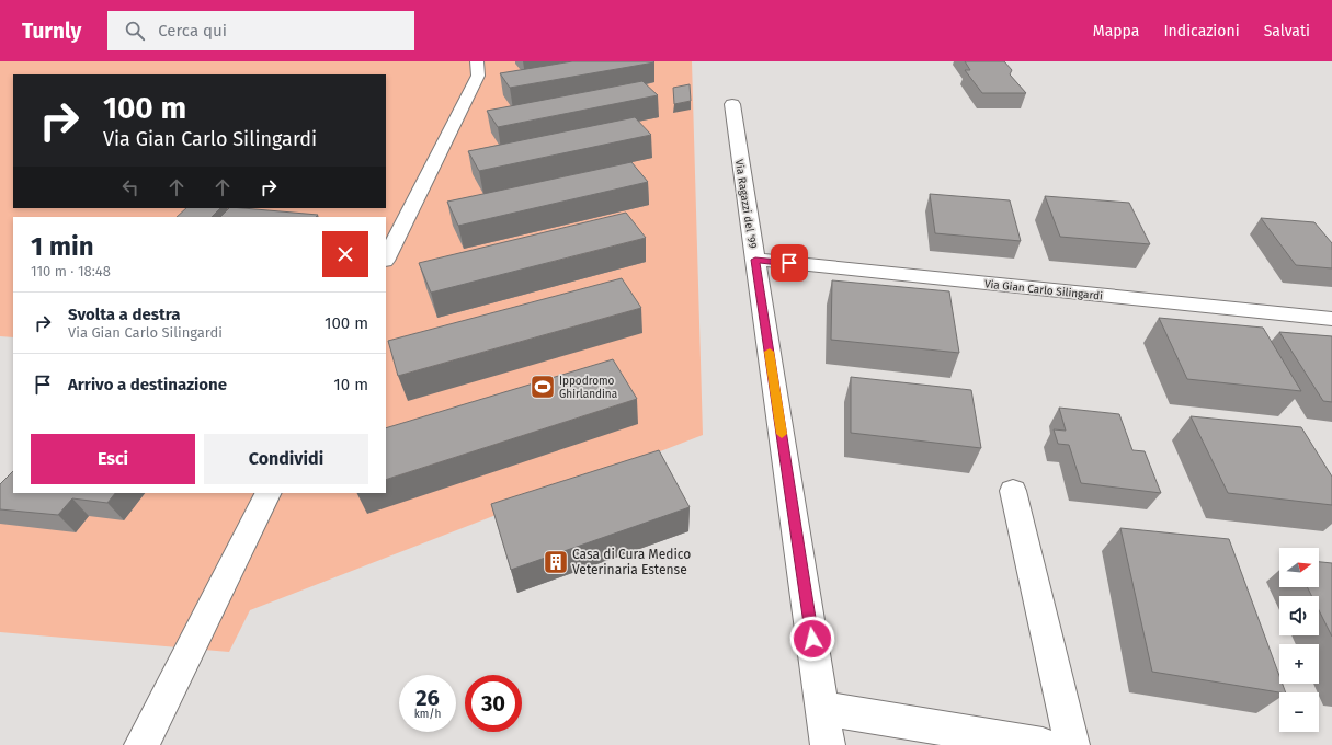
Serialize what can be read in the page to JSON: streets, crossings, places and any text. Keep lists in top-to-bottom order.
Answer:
{
  "streets": {
    "street": ["Via Ragazzi del '99", "Via Gian Carlo Silingardi"]
  },
  "crossings": [
    ["Via Ragazzi del '99", "Via Gian Carlo Silingardi"]
  ],
  "places": {
    "sports": ["Ippodromo Ghirlandina"],
    "building": ["Casa di Cura Medico Veterinaria Estense"]
  },
  "north": "right",
  "page": {
    "header": "Turnly",
    "search": "Cerca qui",
    "nav": ["Mappa", "Indicazioni", "Salvati"],
    "turn": ["100 m", "Via Gian Carlo Silingardi"],
    "heading": ["1 min", "110 m · 18:48"],
    "list": [
      {
        "name": "Svolta a destra",
        "note": "Via Gian Carlo Silingardi",
        "value": "100 m"
      },
      {
        "name": "Arrivo a destinazione",
        "value": "10 m"
      }
    ],
    "buttons": ["Esci", "Condividi"],
    "map_buttons": ["+", "−"],
    "speed": "26 km/h",
    "limit": "30"
  }
}
